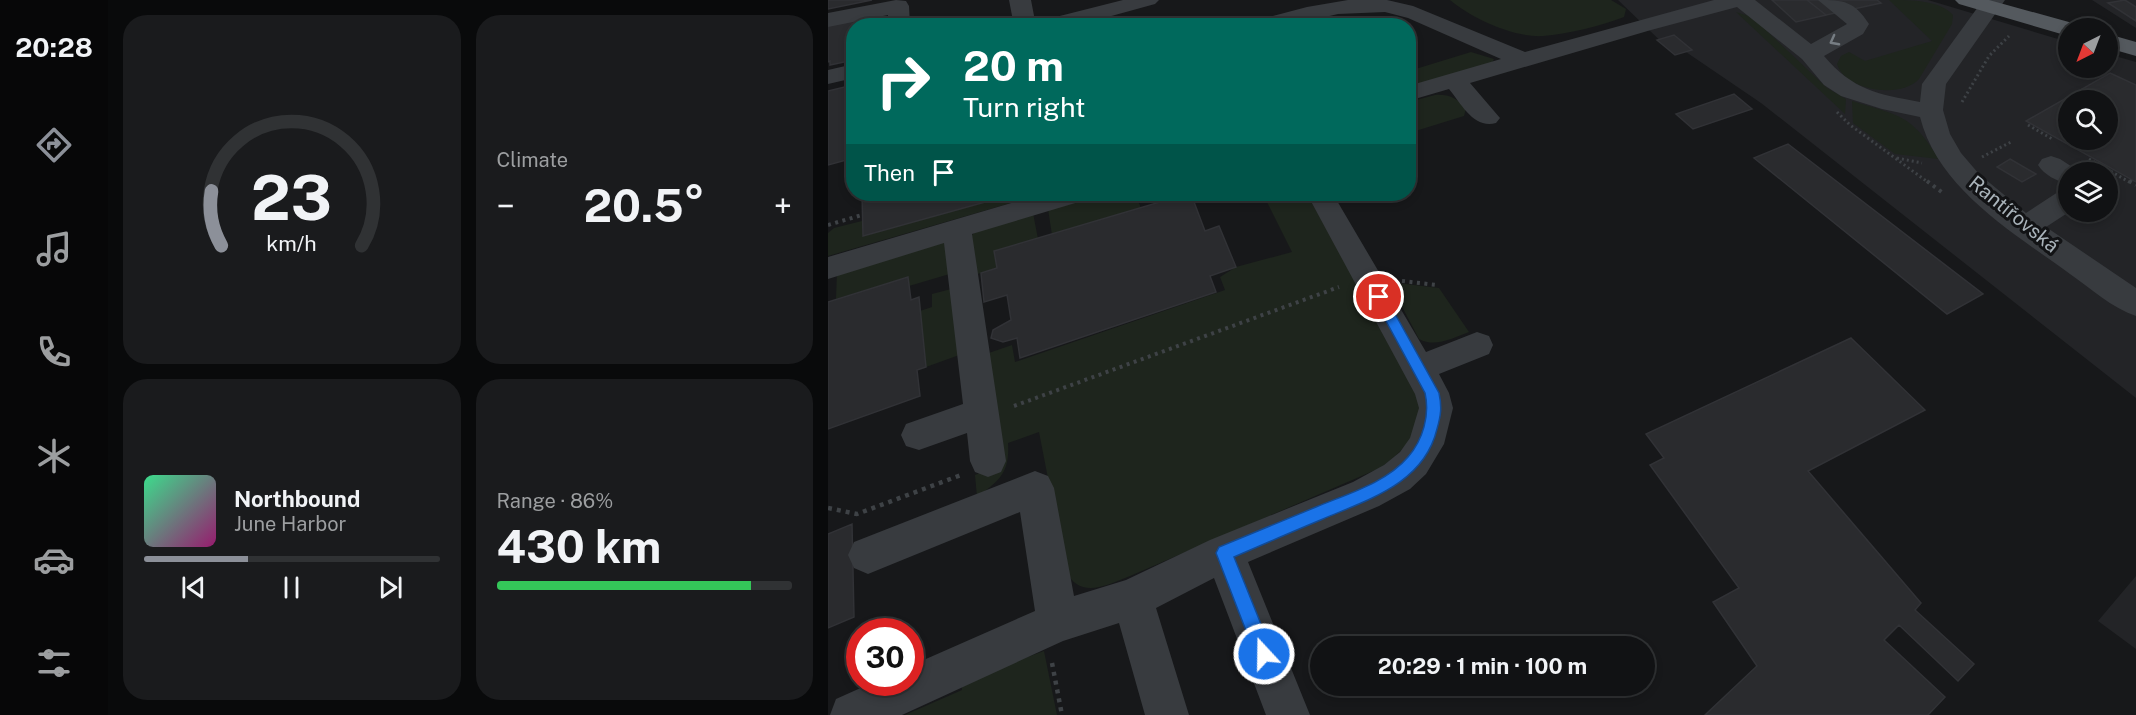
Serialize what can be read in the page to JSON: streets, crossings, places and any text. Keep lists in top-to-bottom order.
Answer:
{
  "streets": {
    "street": ["Rantířovská"]
  },
  "north": "bottom left",
  "page": {
    "tabs": "20:28",
    "tile": [
      "Climate",
      ["Range · 86%", "430 km"]
    ],
    "turn": ["20 m", "Turn right"],
    "then": "Then",
    "heat": ["−", "20.5°", "+"],
    "song": ["Northbound", "June Harbor"],
    "limit": "30",
    "trip": "20:29 · 1 min · 100 m",
    "gauge": ["23", "km/h"]
  }
}
